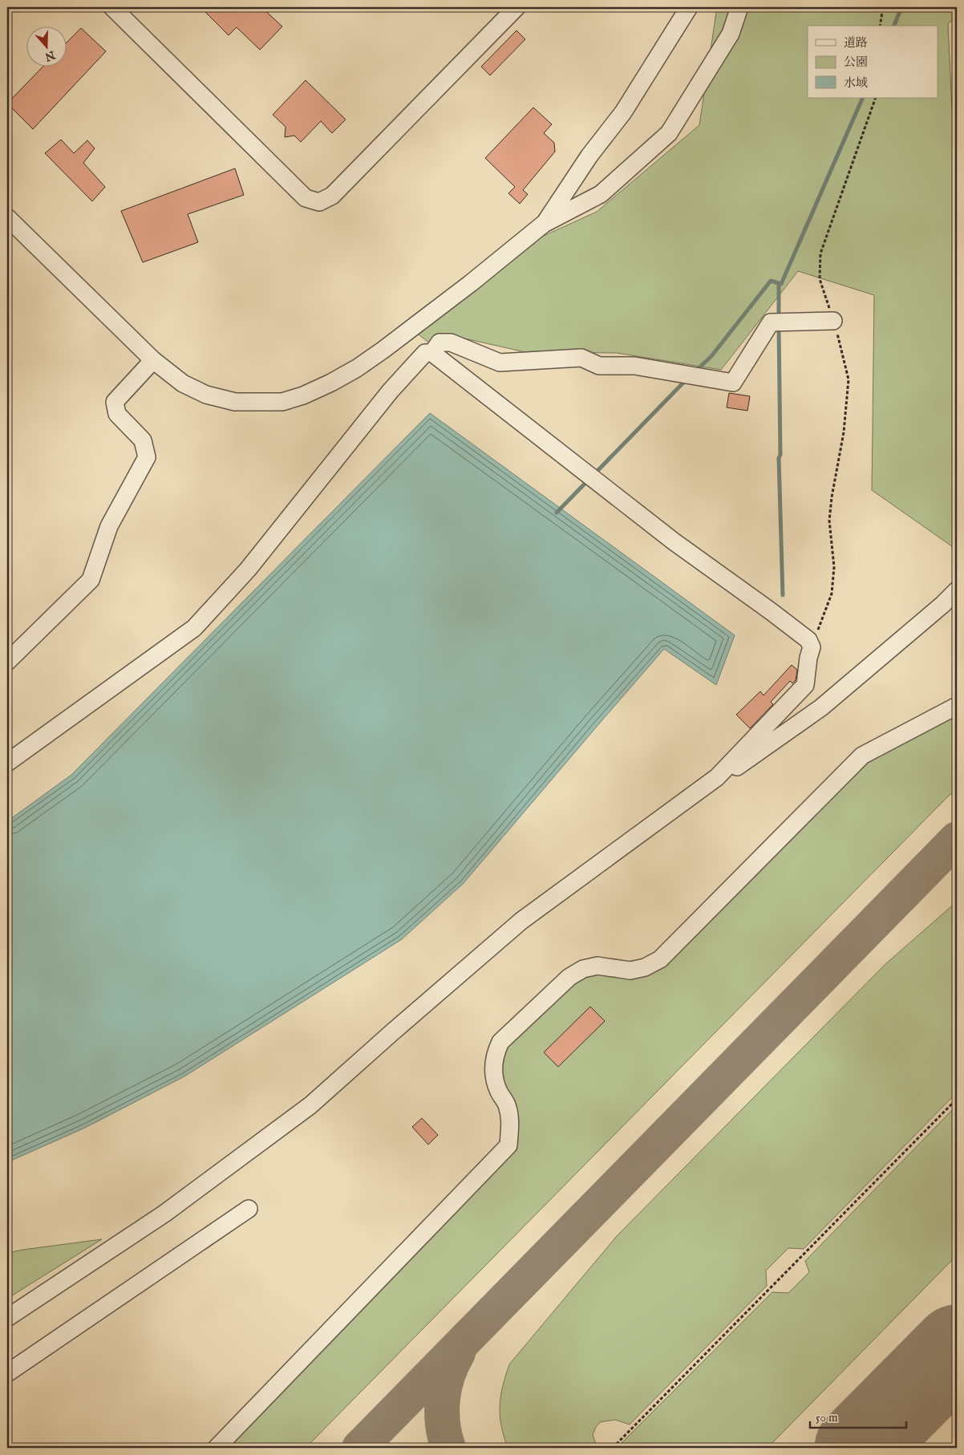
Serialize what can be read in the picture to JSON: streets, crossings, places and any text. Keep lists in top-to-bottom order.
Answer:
{
  "legend": ["道路", "公園", "水域"],
  "scale_bar": "50 m",
  "north": "bottom"
}
